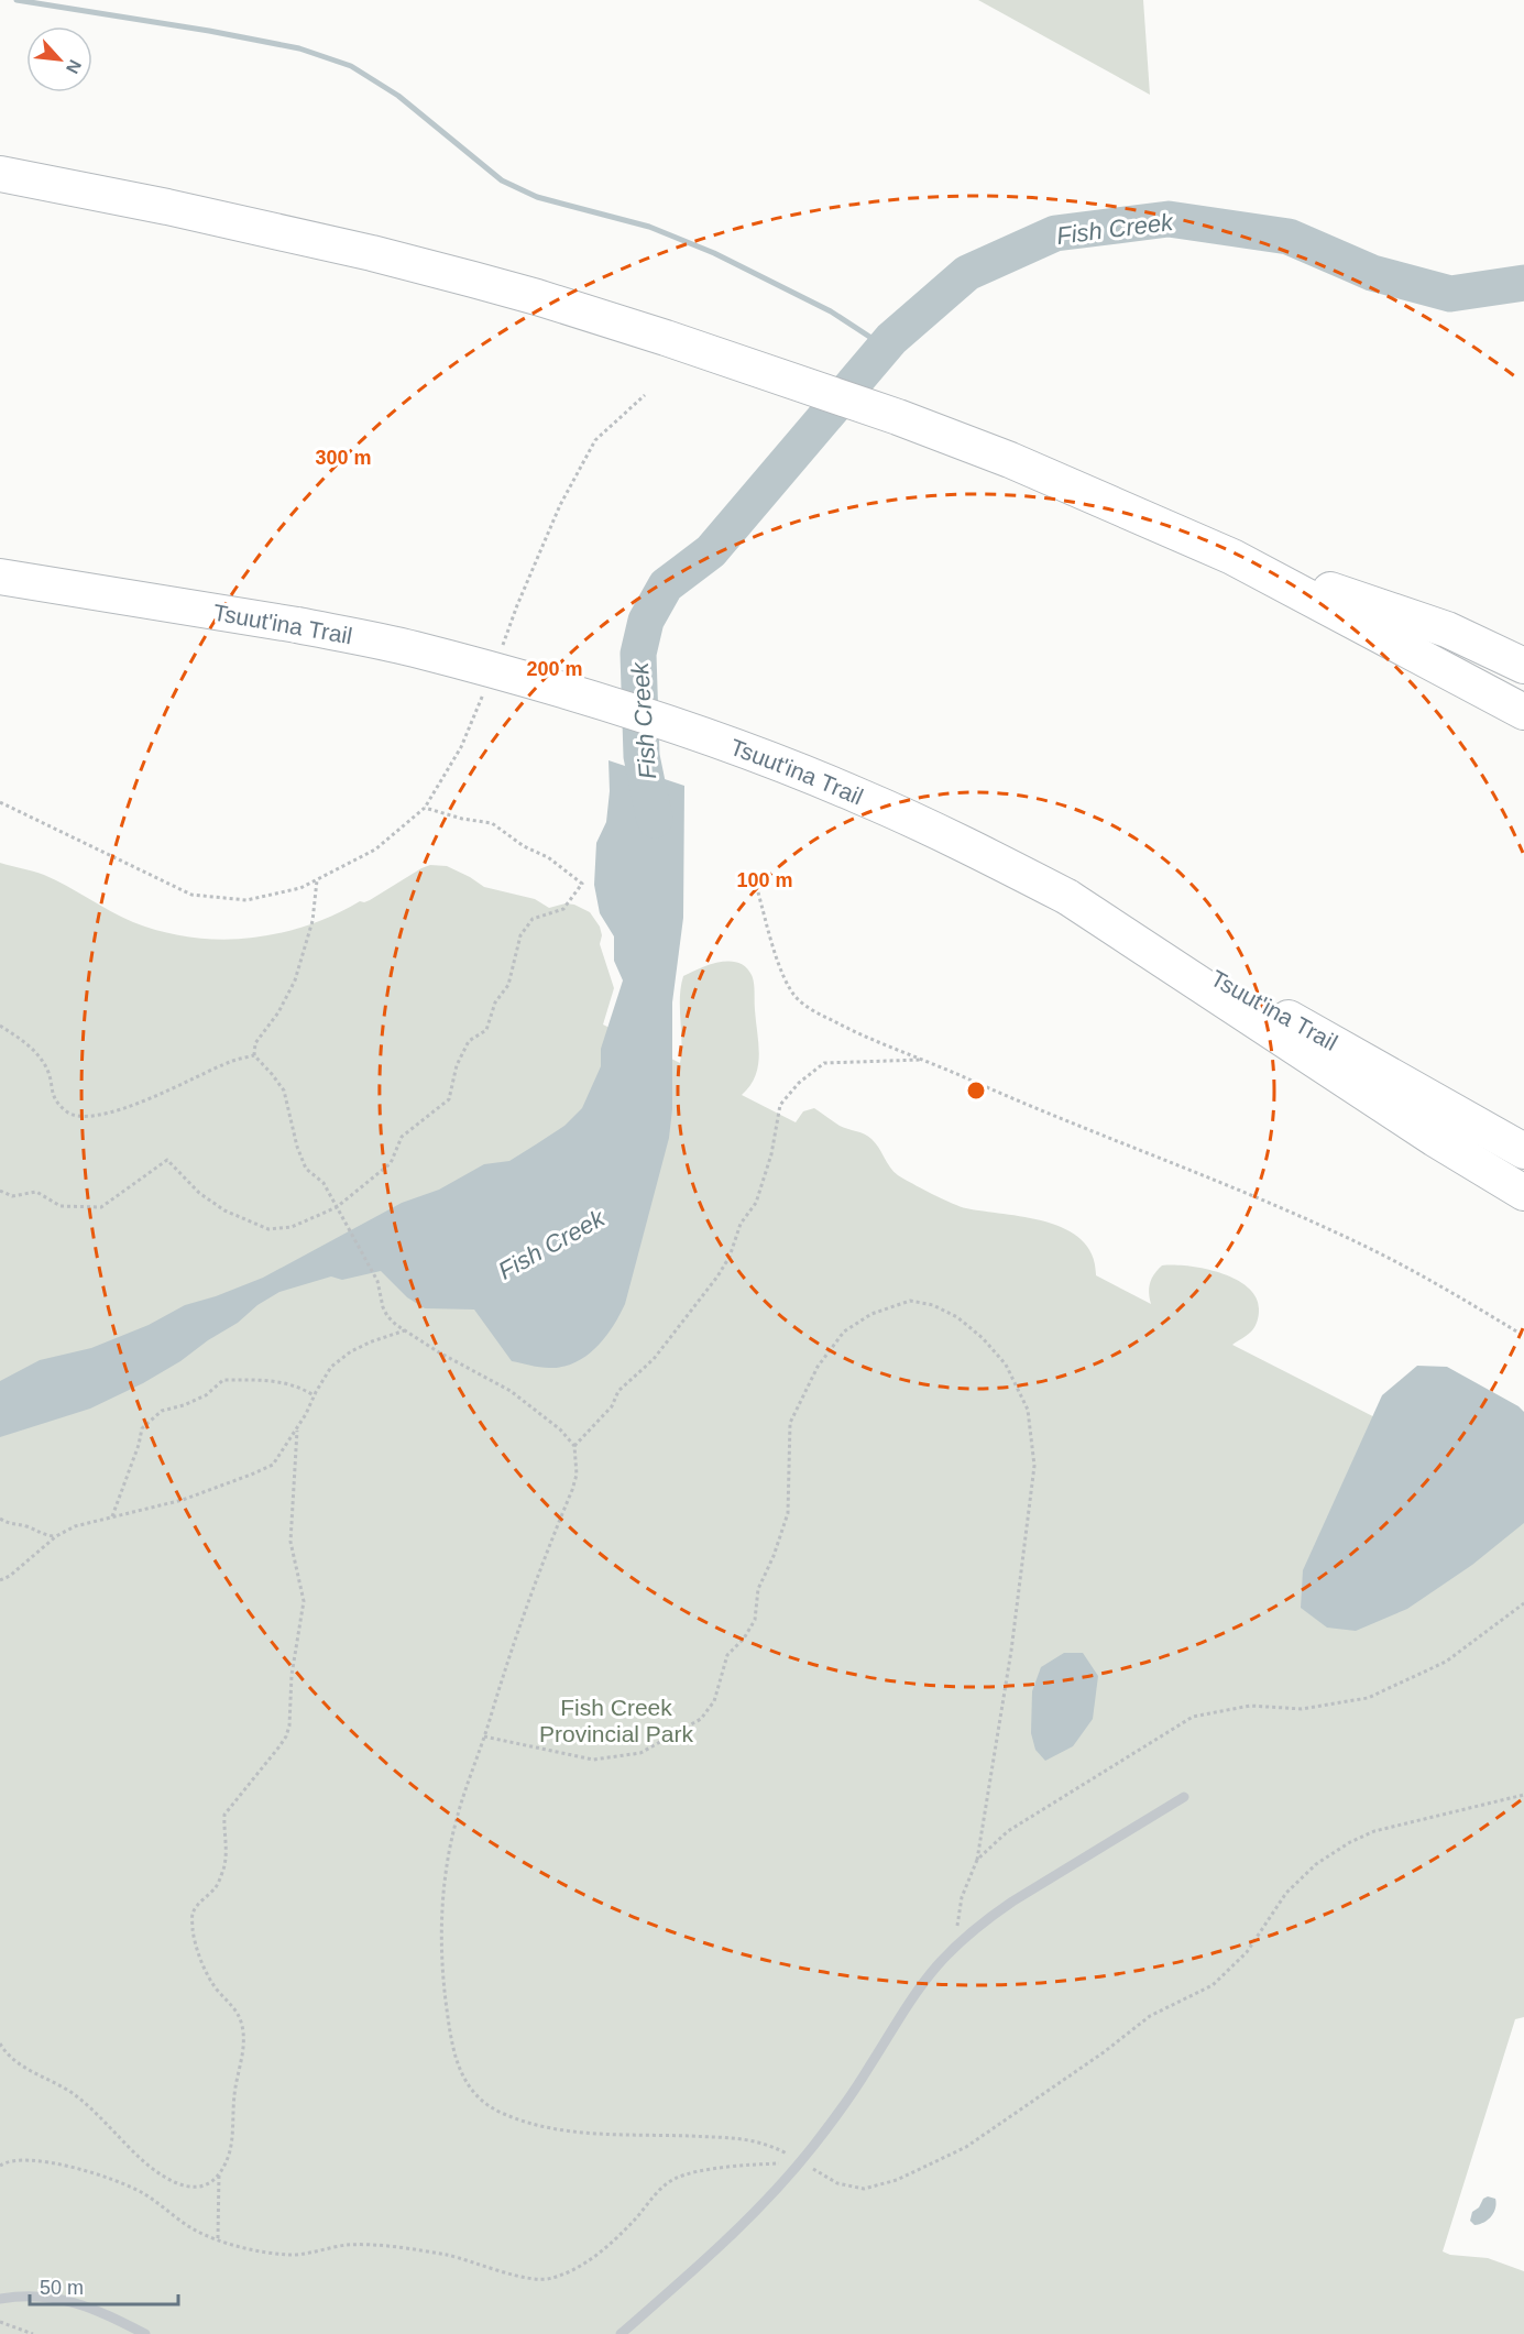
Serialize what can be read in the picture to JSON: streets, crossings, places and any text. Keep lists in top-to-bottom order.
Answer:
{
  "streets": {
    "highway": ["Tsuut'ina Trail"]
  },
  "water": ["Fish Creek"],
  "parks": ["Fish Creek Provincial Park"],
  "scale_bar": "50 m",
  "north": "bottom right",
  "rings": ["300 m", "200 m", "100 m"]
}
